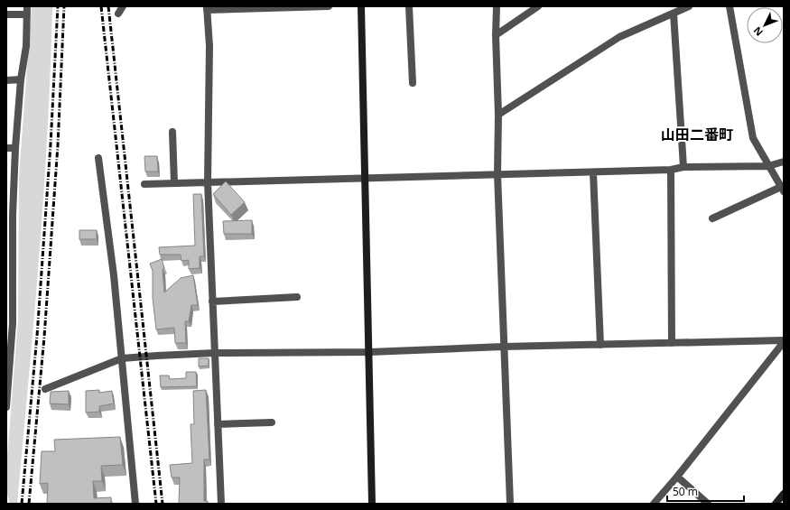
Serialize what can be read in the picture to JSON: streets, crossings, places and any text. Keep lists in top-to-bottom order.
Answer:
{
  "districts": ["山田二番町"],
  "scale_bar": "50 m",
  "north": "bottom left"
}
